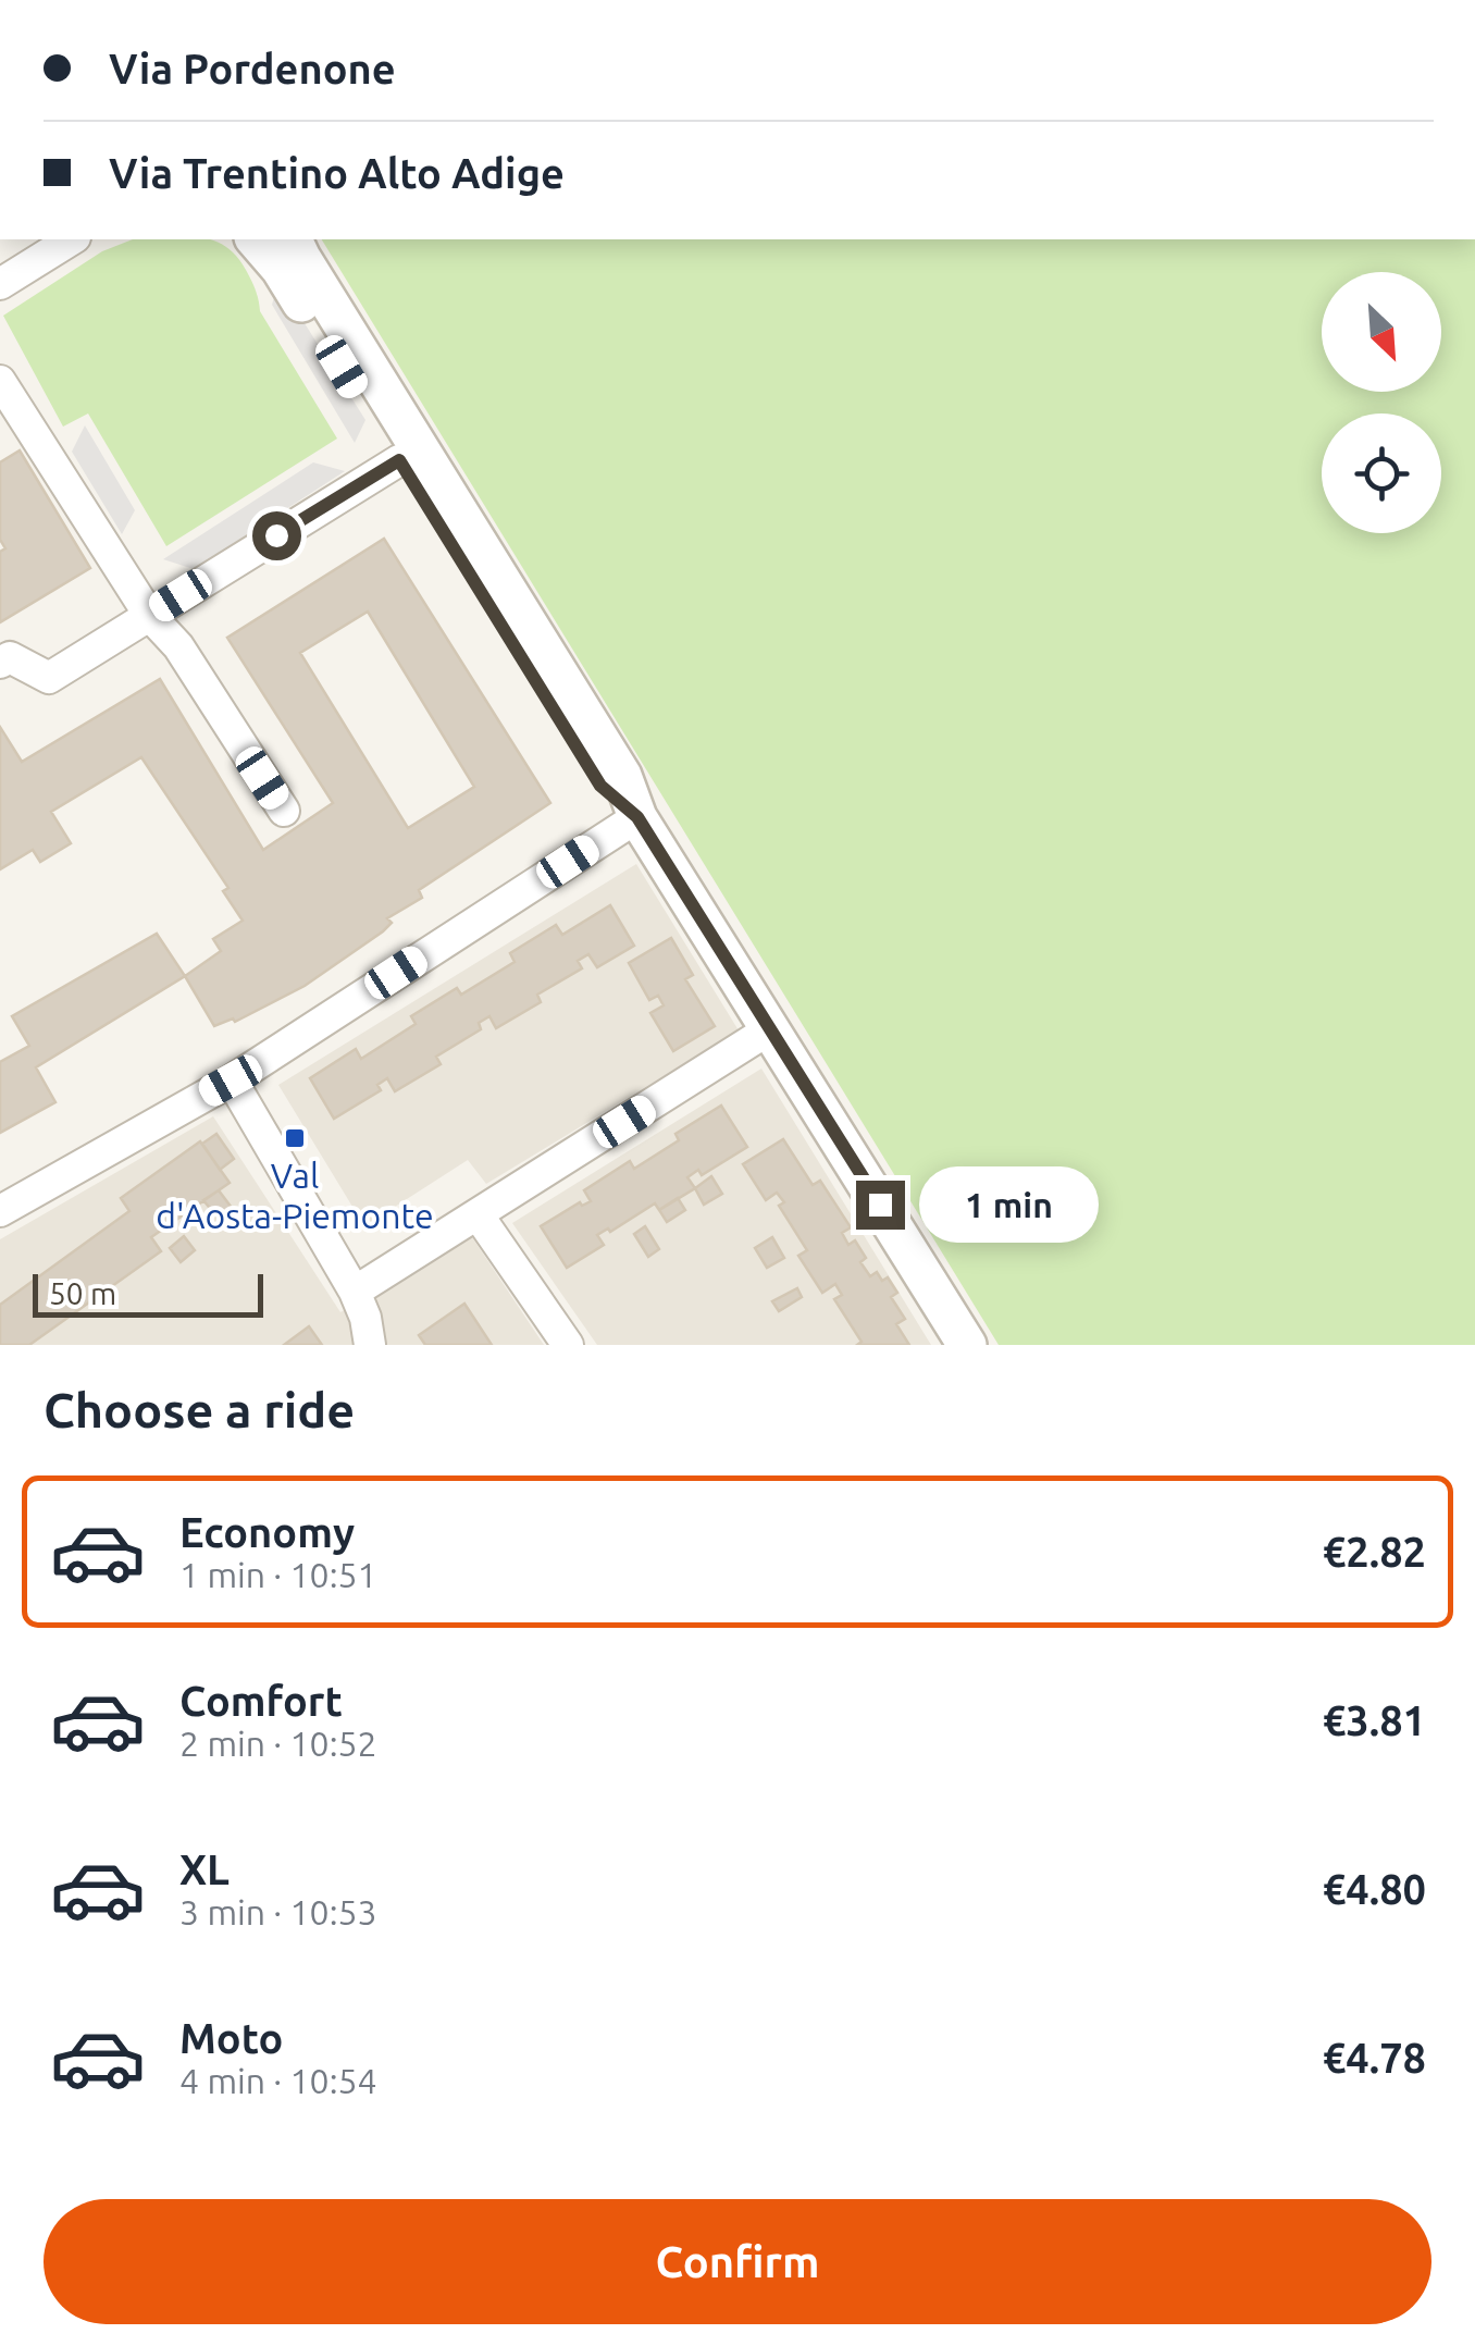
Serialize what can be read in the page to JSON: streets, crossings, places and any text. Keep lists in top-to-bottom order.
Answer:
{
  "places": {
    "transit": ["Val d'Aosta-Piemonte"]
  },
  "scale_bar": "50 m",
  "north": "bottom right",
  "page": {
    "banner": ["Via Pordenone", "Via Trentino Alto Adige"],
    "bubble": "1 min",
    "scale": "50 m",
    "heading": "Choose a ride",
    "list": [
      {
        "name": "Economy",
        "note": "1 min · 10:51",
        "value": "€2.82"
      },
      {
        "name": "Comfort",
        "note": "2 min · 10:52",
        "value": "€3.81"
      },
      {
        "name": "XL",
        "note": "3 min · 10:53",
        "value": "€4.80"
      },
      {
        "name": "Moto",
        "note": "4 min · 10:54",
        "value": "€4.78"
      }
    ],
    "buttons": "Confirm"
  }
}
